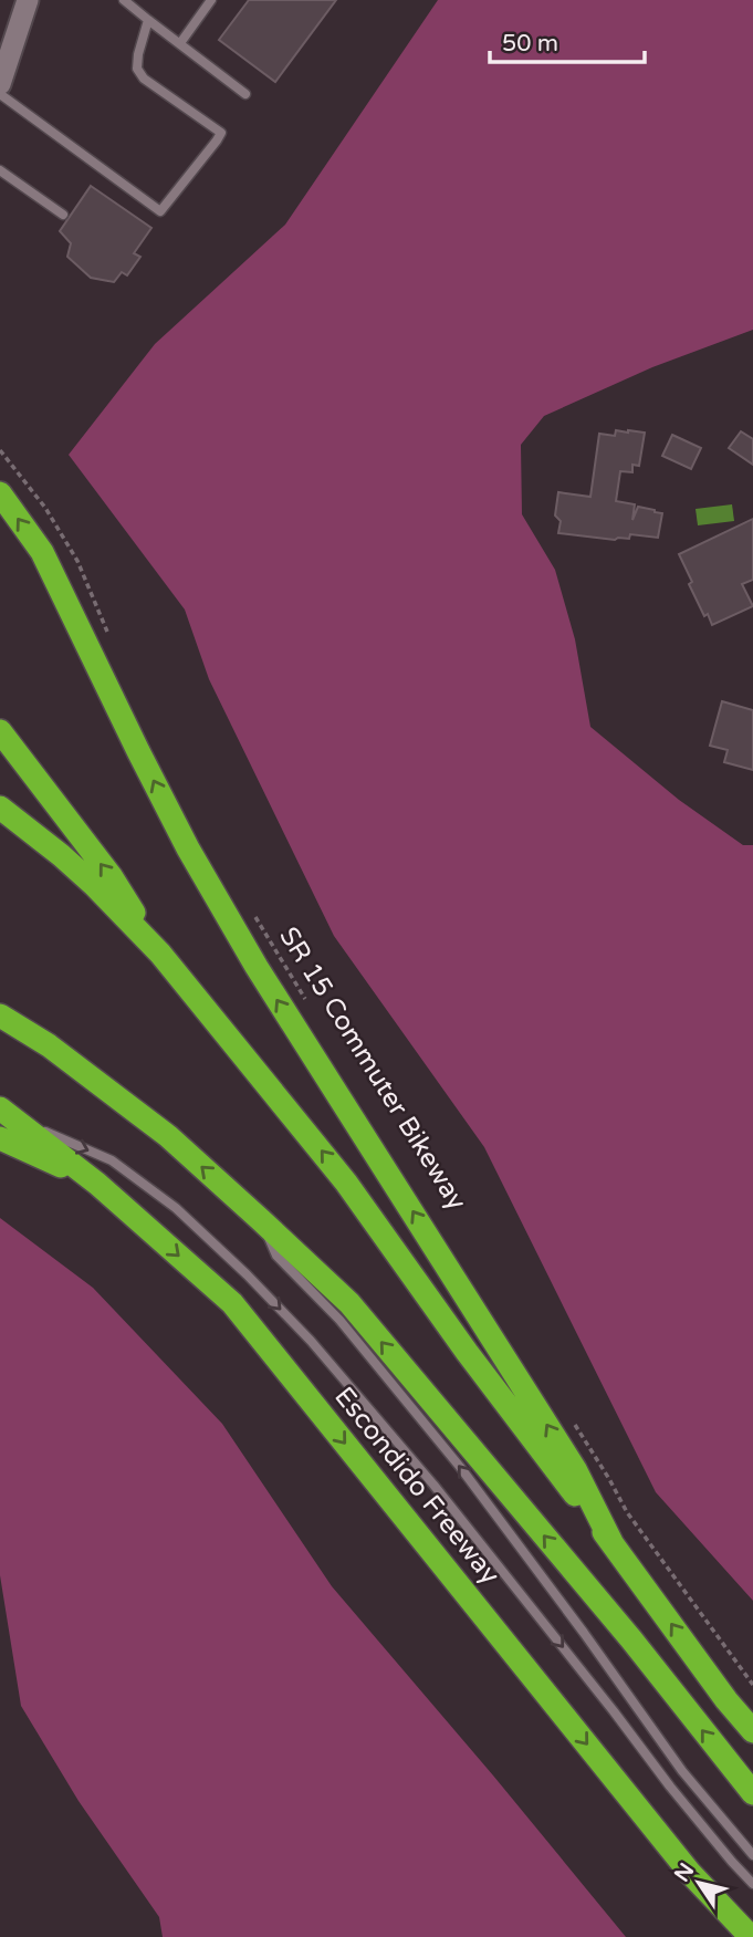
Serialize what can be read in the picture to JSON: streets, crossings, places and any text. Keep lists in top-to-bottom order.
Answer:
{
  "streets": {
    "highway": ["Escondido Freeway"],
    "path": ["SR 15 Commuter Bikeway"]
  },
  "scale_bar": "50 m",
  "north": "top left"
}
